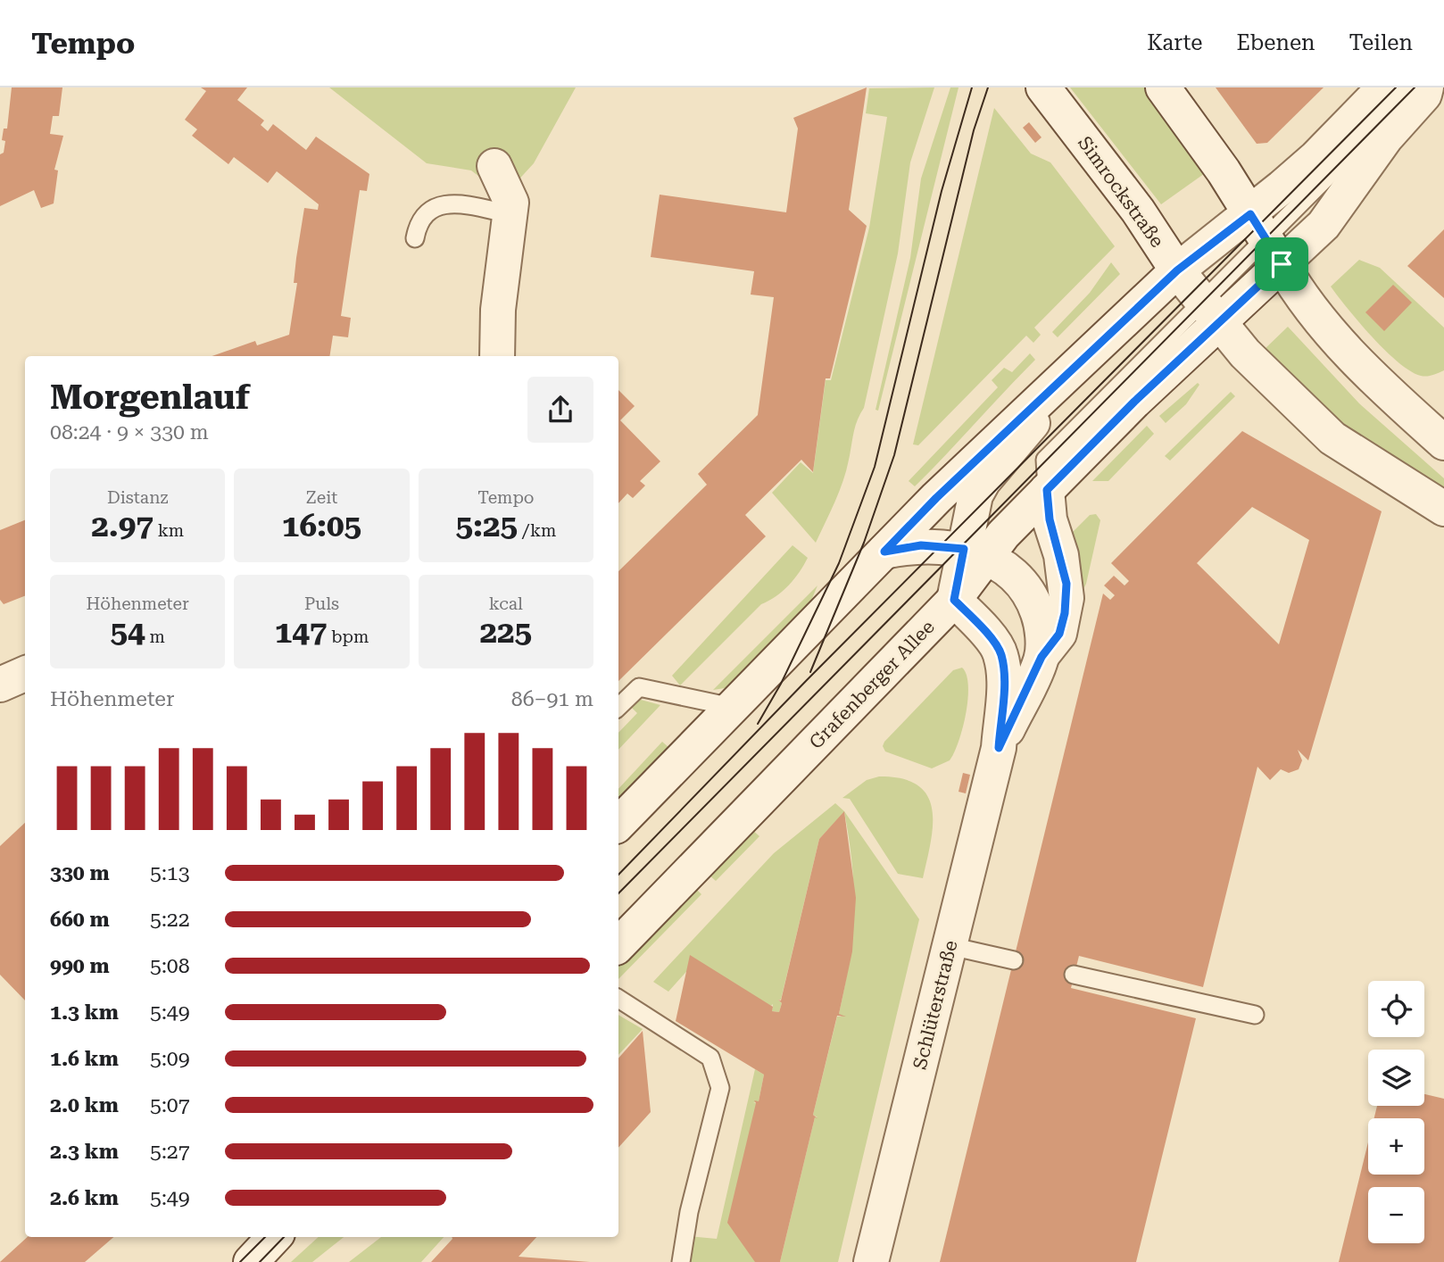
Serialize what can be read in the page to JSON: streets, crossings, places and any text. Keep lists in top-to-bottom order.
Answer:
{
  "streets": {
    "street": ["Simrockstraße", "Grafenberger Allee", "Schlüterstraße"]
  },
  "crossings": [
    ["Simrockstraße", "Grafenberger Allee"],
    ["Grafenberger Allee", "Schlüterstraße"]
  ],
  "page": {
    "header": "Tempo",
    "nav": ["Karte", "Ebenen", "Teilen"],
    "heading": ["Morgenlauf", "08:24 · 9 × 330 m"],
    "stats": [
      ["Distanz", "2.97 km"],
      ["Zeit", "16:05"],
      ["Tempo", "5:25 /km"],
      ["Höhenmeter", "54 m"],
      ["Puls", "147 bpm"],
      ["kcal", "225"]
    ],
    "chart": ["Höhenmeter", "86–91 m"],
    "list": [
      {
        "name": "330 m",
        "note": "5:13"
      },
      {
        "name": "660 m",
        "note": "5:22"
      },
      {
        "name": "990 m",
        "note": "5:08"
      },
      {
        "name": "1.3 km",
        "note": "5:49"
      },
      {
        "name": "1.6 km",
        "note": "5:09"
      },
      {
        "name": "2.0 km",
        "note": "5:07"
      },
      {
        "name": "2.3 km",
        "note": "5:27"
      },
      {
        "name": "2.6 km",
        "note": "5:49"
      }
    ],
    "map_buttons": ["+", "−"]
  }
}
